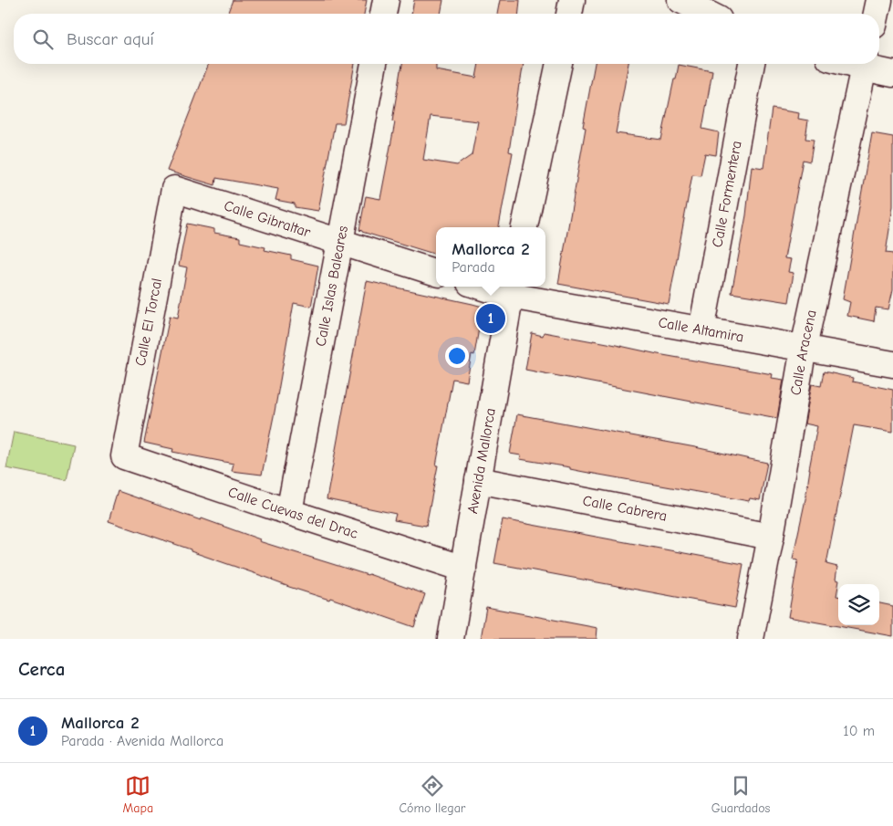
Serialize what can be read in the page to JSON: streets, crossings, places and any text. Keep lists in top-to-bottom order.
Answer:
{
  "streets": {
    "street": [
      "Calle Formentera",
      "Calle Gibraltar",
      "Calle Islas Baleares",
      "Calle El Torcal",
      "Calle Altamira",
      "Calle Aracena",
      "Avenida Mallorca",
      "Calle Cabrera",
      "Calle Cuevas del Drac"
    ]
  },
  "crossings": [
    ["Calle Formentera", "Calle Altamira"],
    ["Calle Gibraltar", "Calle Islas Baleares"],
    ["Calle Gibraltar", "Calle El Torcal"],
    ["Calle Islas Baleares", "Calle Cuevas del Drac"],
    ["Calle El Torcal", "Calle Cuevas del Drac"],
    ["Calle Altamira", "Calle Aracena"],
    ["Calle Altamira", "Avenida Mallorca"],
    ["Calle Aracena", "Calle Cabrera"],
    ["Avenida Mallorca", "Calle Cabrera"],
    ["Avenida Mallorca", "Calle Cuevas del Drac"]
  ],
  "page": {
    "search": "Buscar aquí",
    "popup": ["Mallorca 2", "Parada"],
    "pins": "1",
    "heading": "Cerca",
    "list": [
      {
        "mark": "1",
        "name": "Mallorca 2",
        "note": "Parada · Avenida Mallorca",
        "value": "10 m"
      }
    ],
    "nav": ["Mapa", "Cómo llegar", "Guardados"]
  }
}
